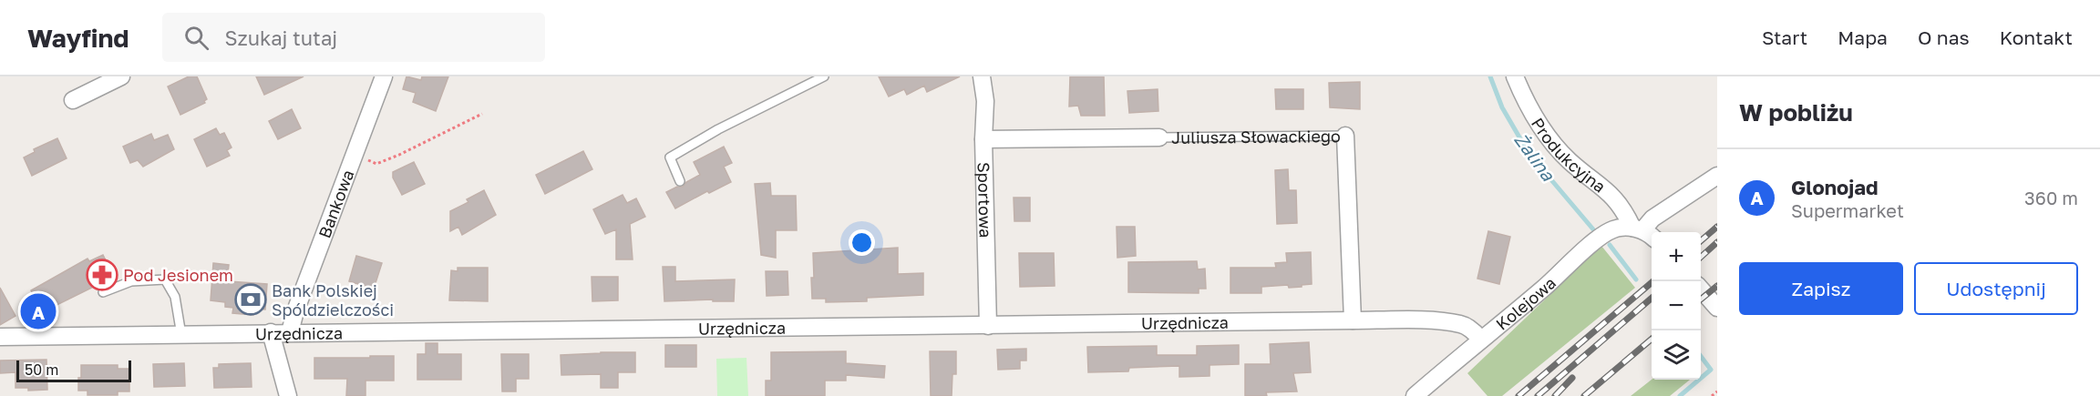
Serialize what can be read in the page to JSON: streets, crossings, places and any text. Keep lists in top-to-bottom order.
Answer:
{
  "streets": {
    "street": [
      "Juliusza Słowackiego",
      "Produkcyjna",
      "Sportowa",
      "Bankowa",
      "Kolejowa",
      "Urzędnicza"
    ]
  },
  "crossings": [
    ["Juliusza Słowackiego", "Sportowa"],
    ["Juliusza Słowackiego", "Urzędnicza"],
    ["Produkcyjna", "Kolejowa"],
    ["Sportowa", "Urzędnicza"],
    ["Bankowa", "Urzędnicza"],
    ["Kolejowa", "Urzędnicza"]
  ],
  "water": ["Żalina"],
  "places": {
    "pharmacy": ["Pod Jesionem"],
    "bank": ["Bank Polskiej Spóldzielczości"]
  },
  "scale_bar": "50 m",
  "page": {
    "header": "Wayfind",
    "search": "Szukaj tutaj",
    "nav": [
      "Start",
      "Mapa",
      "O nas",
      "Kontakt"
    ],
    "heading": "W pobliżu",
    "list": [
      {
        "mark": "A",
        "name": "Glonojad",
        "note": "Supermarket",
        "value": "360 m"
      }
    ],
    "map_buttons": ["+", "−"],
    "buttons": ["Zapisz", "Udostępnij"],
    "pins": "A",
    "scale": "50 m"
  }
}
